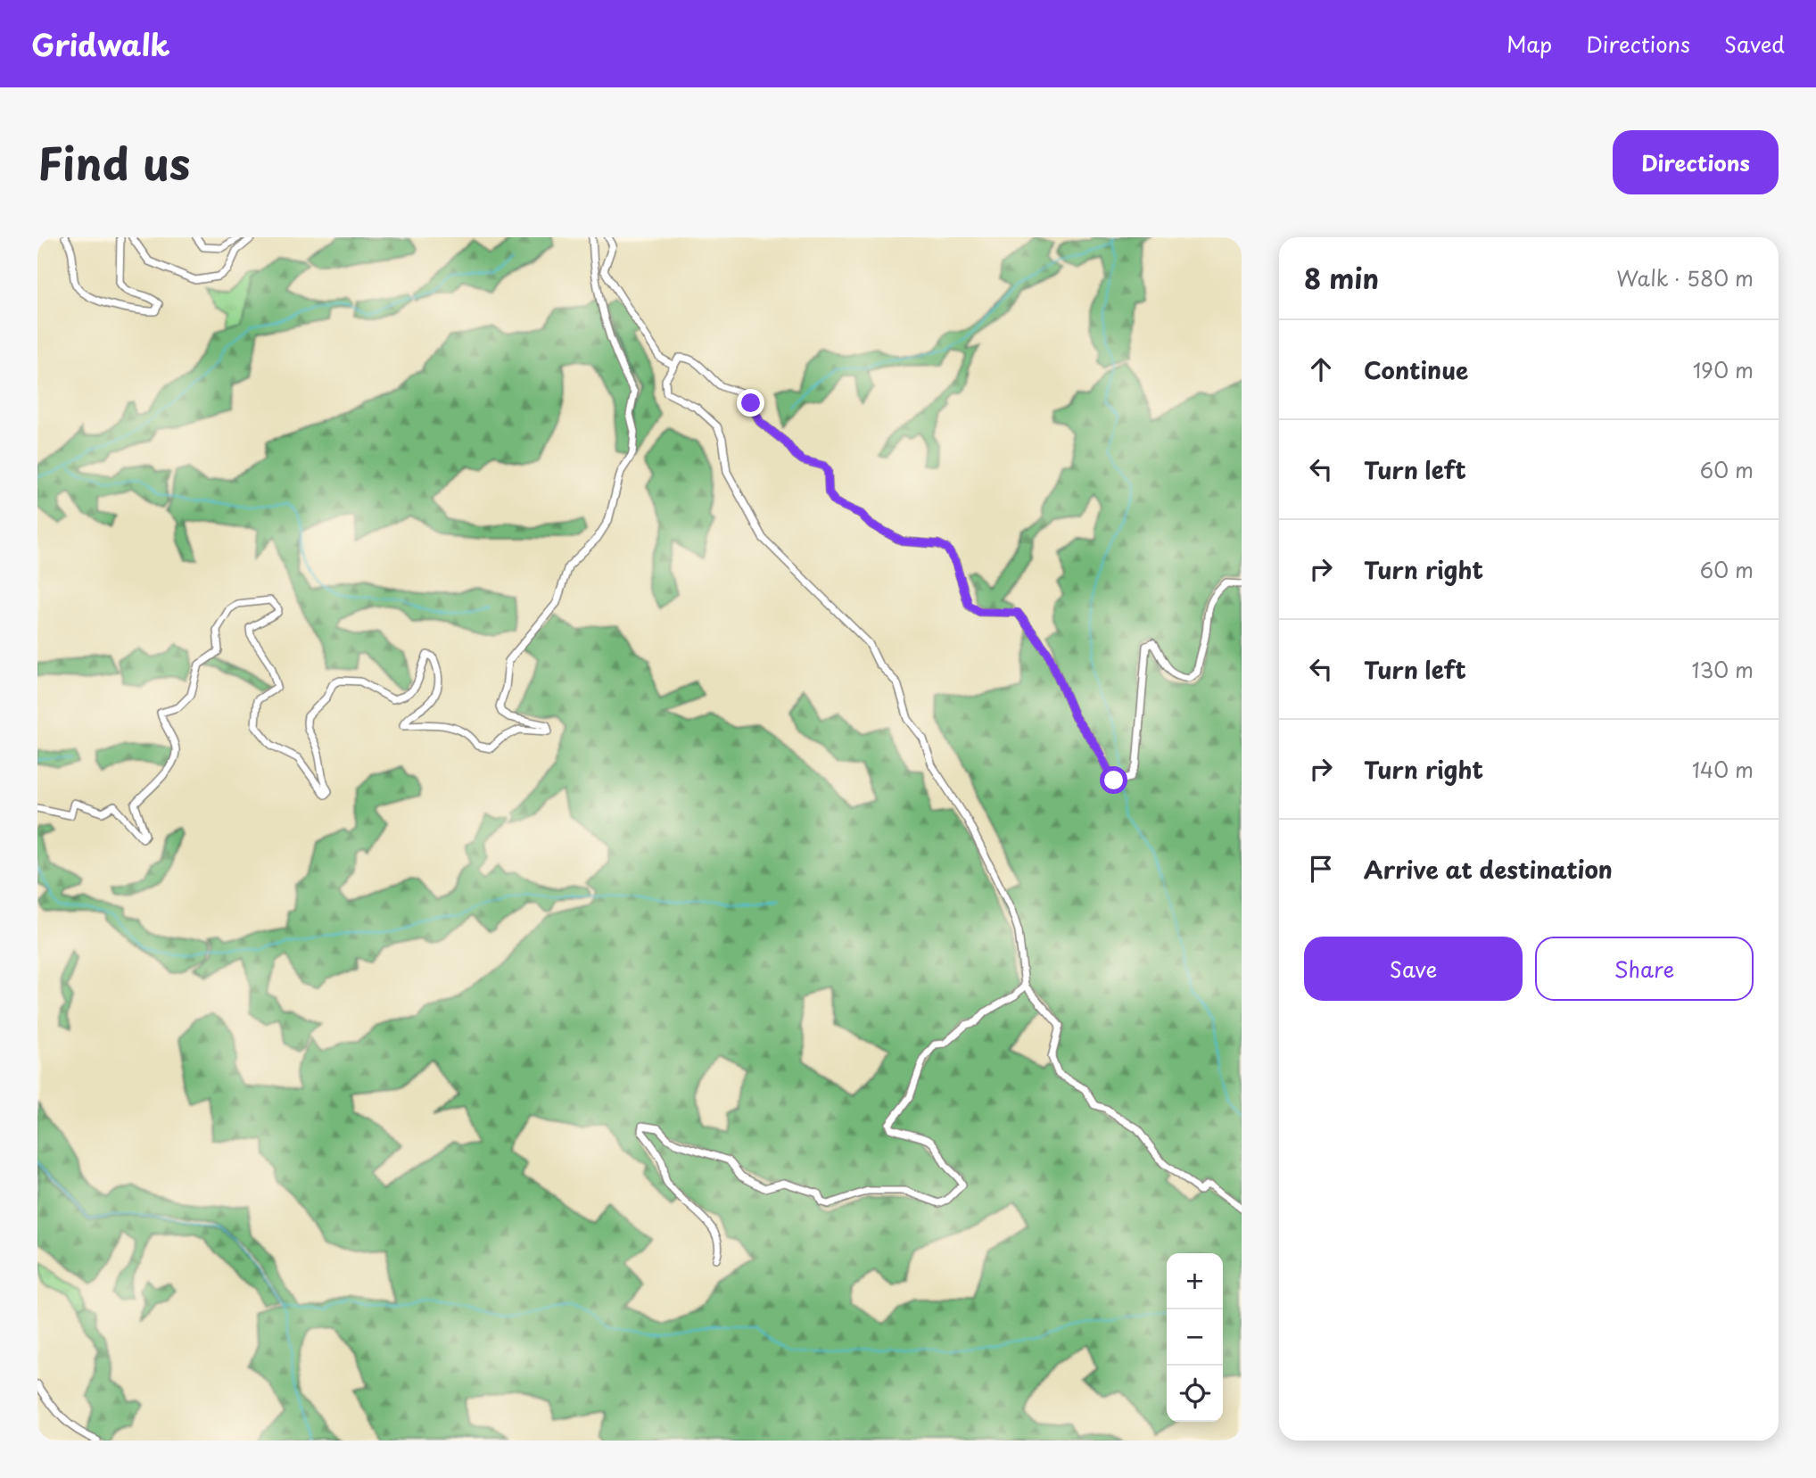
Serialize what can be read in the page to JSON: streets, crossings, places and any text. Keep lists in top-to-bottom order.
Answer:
{
  "page": {
    "header": "Gridwalk",
    "nav": ["Map", "Directions", "Saved"],
    "title": "Find us",
    "buttons": [
      "Directions",
      ["Save", "Share"]
    ],
    "heading": ["8 min", "Walk · 580 m"],
    "list": [
      ["Continue", "190 m"],
      ["Turn left", "60 m"],
      ["Turn right", "60 m"],
      ["Turn left", "130 m"],
      ["Turn right", "140 m"],
      "Arrive at destination"
    ],
    "map_buttons": ["+", "−"]
  }
}
